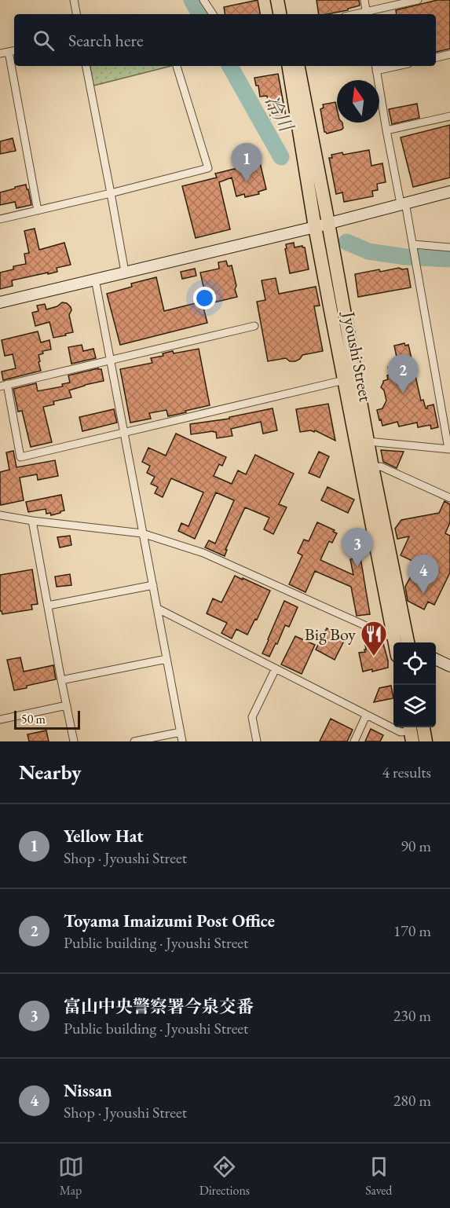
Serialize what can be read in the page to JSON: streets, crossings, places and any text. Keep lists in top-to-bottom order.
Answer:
{
  "streets": {
    "highway": ["Jyoushi Street"]
  },
  "water": ["冷川"],
  "places": {
    "restaurant": ["Big Boy"]
  },
  "scale_bar": "50 m",
  "north": "top",
  "page": {
    "search": "Search here",
    "pins": [
      "1",
      "2",
      "3",
      "4"
    ],
    "scale": "50 m",
    "heading": ["Nearby", "4 results"],
    "list": [
      {
        "mark": "1",
        "name": "Yellow Hat",
        "note": "Shop · Jyoushi Street",
        "value": "90 m"
      },
      {
        "mark": "2",
        "name": "Toyama Imaizumi Post Office",
        "note": "Public building · Jyoushi Street",
        "value": "170 m"
      },
      {
        "mark": "3",
        "name": "富山中央警察署今泉交番",
        "note": "Public building · Jyoushi Street",
        "value": "230 m"
      },
      {
        "mark": "4",
        "name": "Nissan",
        "note": "Shop · Jyoushi Street",
        "value": "280 m"
      }
    ],
    "nav": ["Map", "Directions", "Saved"]
  }
}
